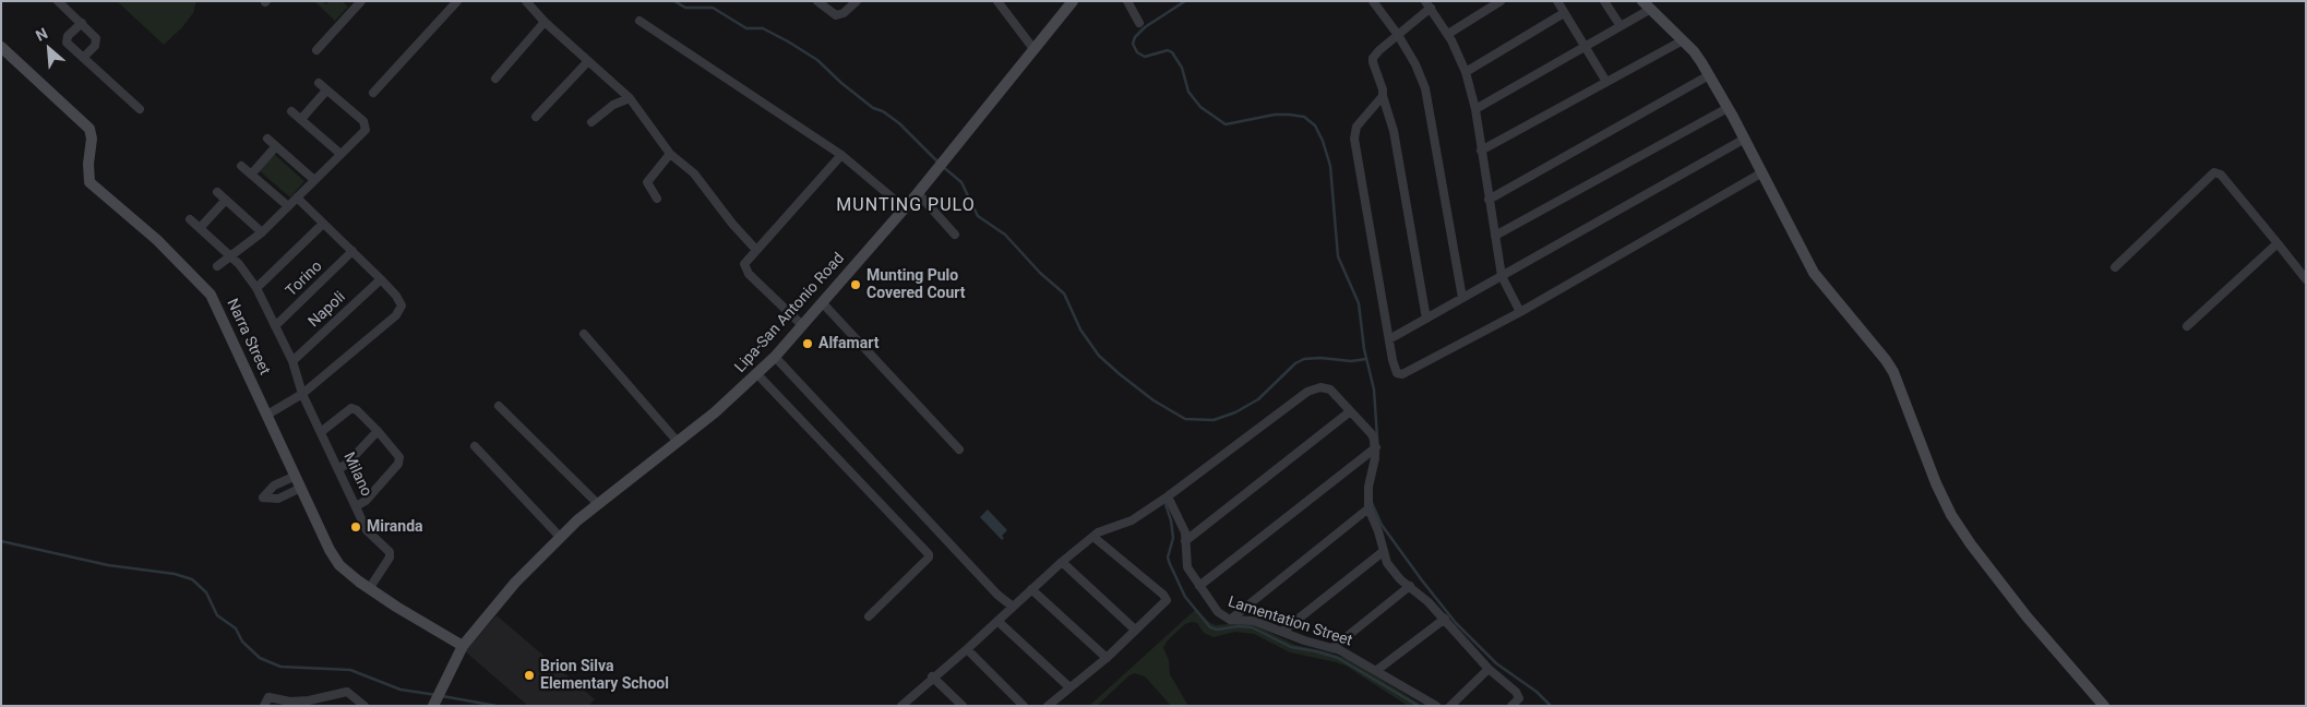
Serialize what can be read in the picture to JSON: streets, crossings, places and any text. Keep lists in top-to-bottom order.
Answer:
{
  "streets": {
    "street": [
      "Torino",
      "Napoli",
      "Lipa-San Antonio Road",
      "Narra Street",
      "Milano",
      "Lamentation Street"
    ]
  },
  "crossings": [
    ["Torino", "Milano"],
    ["Napoli", "Milano"],
    ["Lipa-San Antonio Road", "Narra Street"],
    ["Narra Street", "Milano"]
  ],
  "districts": ["MUNTING PULO"],
  "places": [
    "Munting Pulo Covered Court",
    "Alfamart",
    "Miranda",
    "Brion Silva Elementary School"
  ],
  "north": "top left"
}
